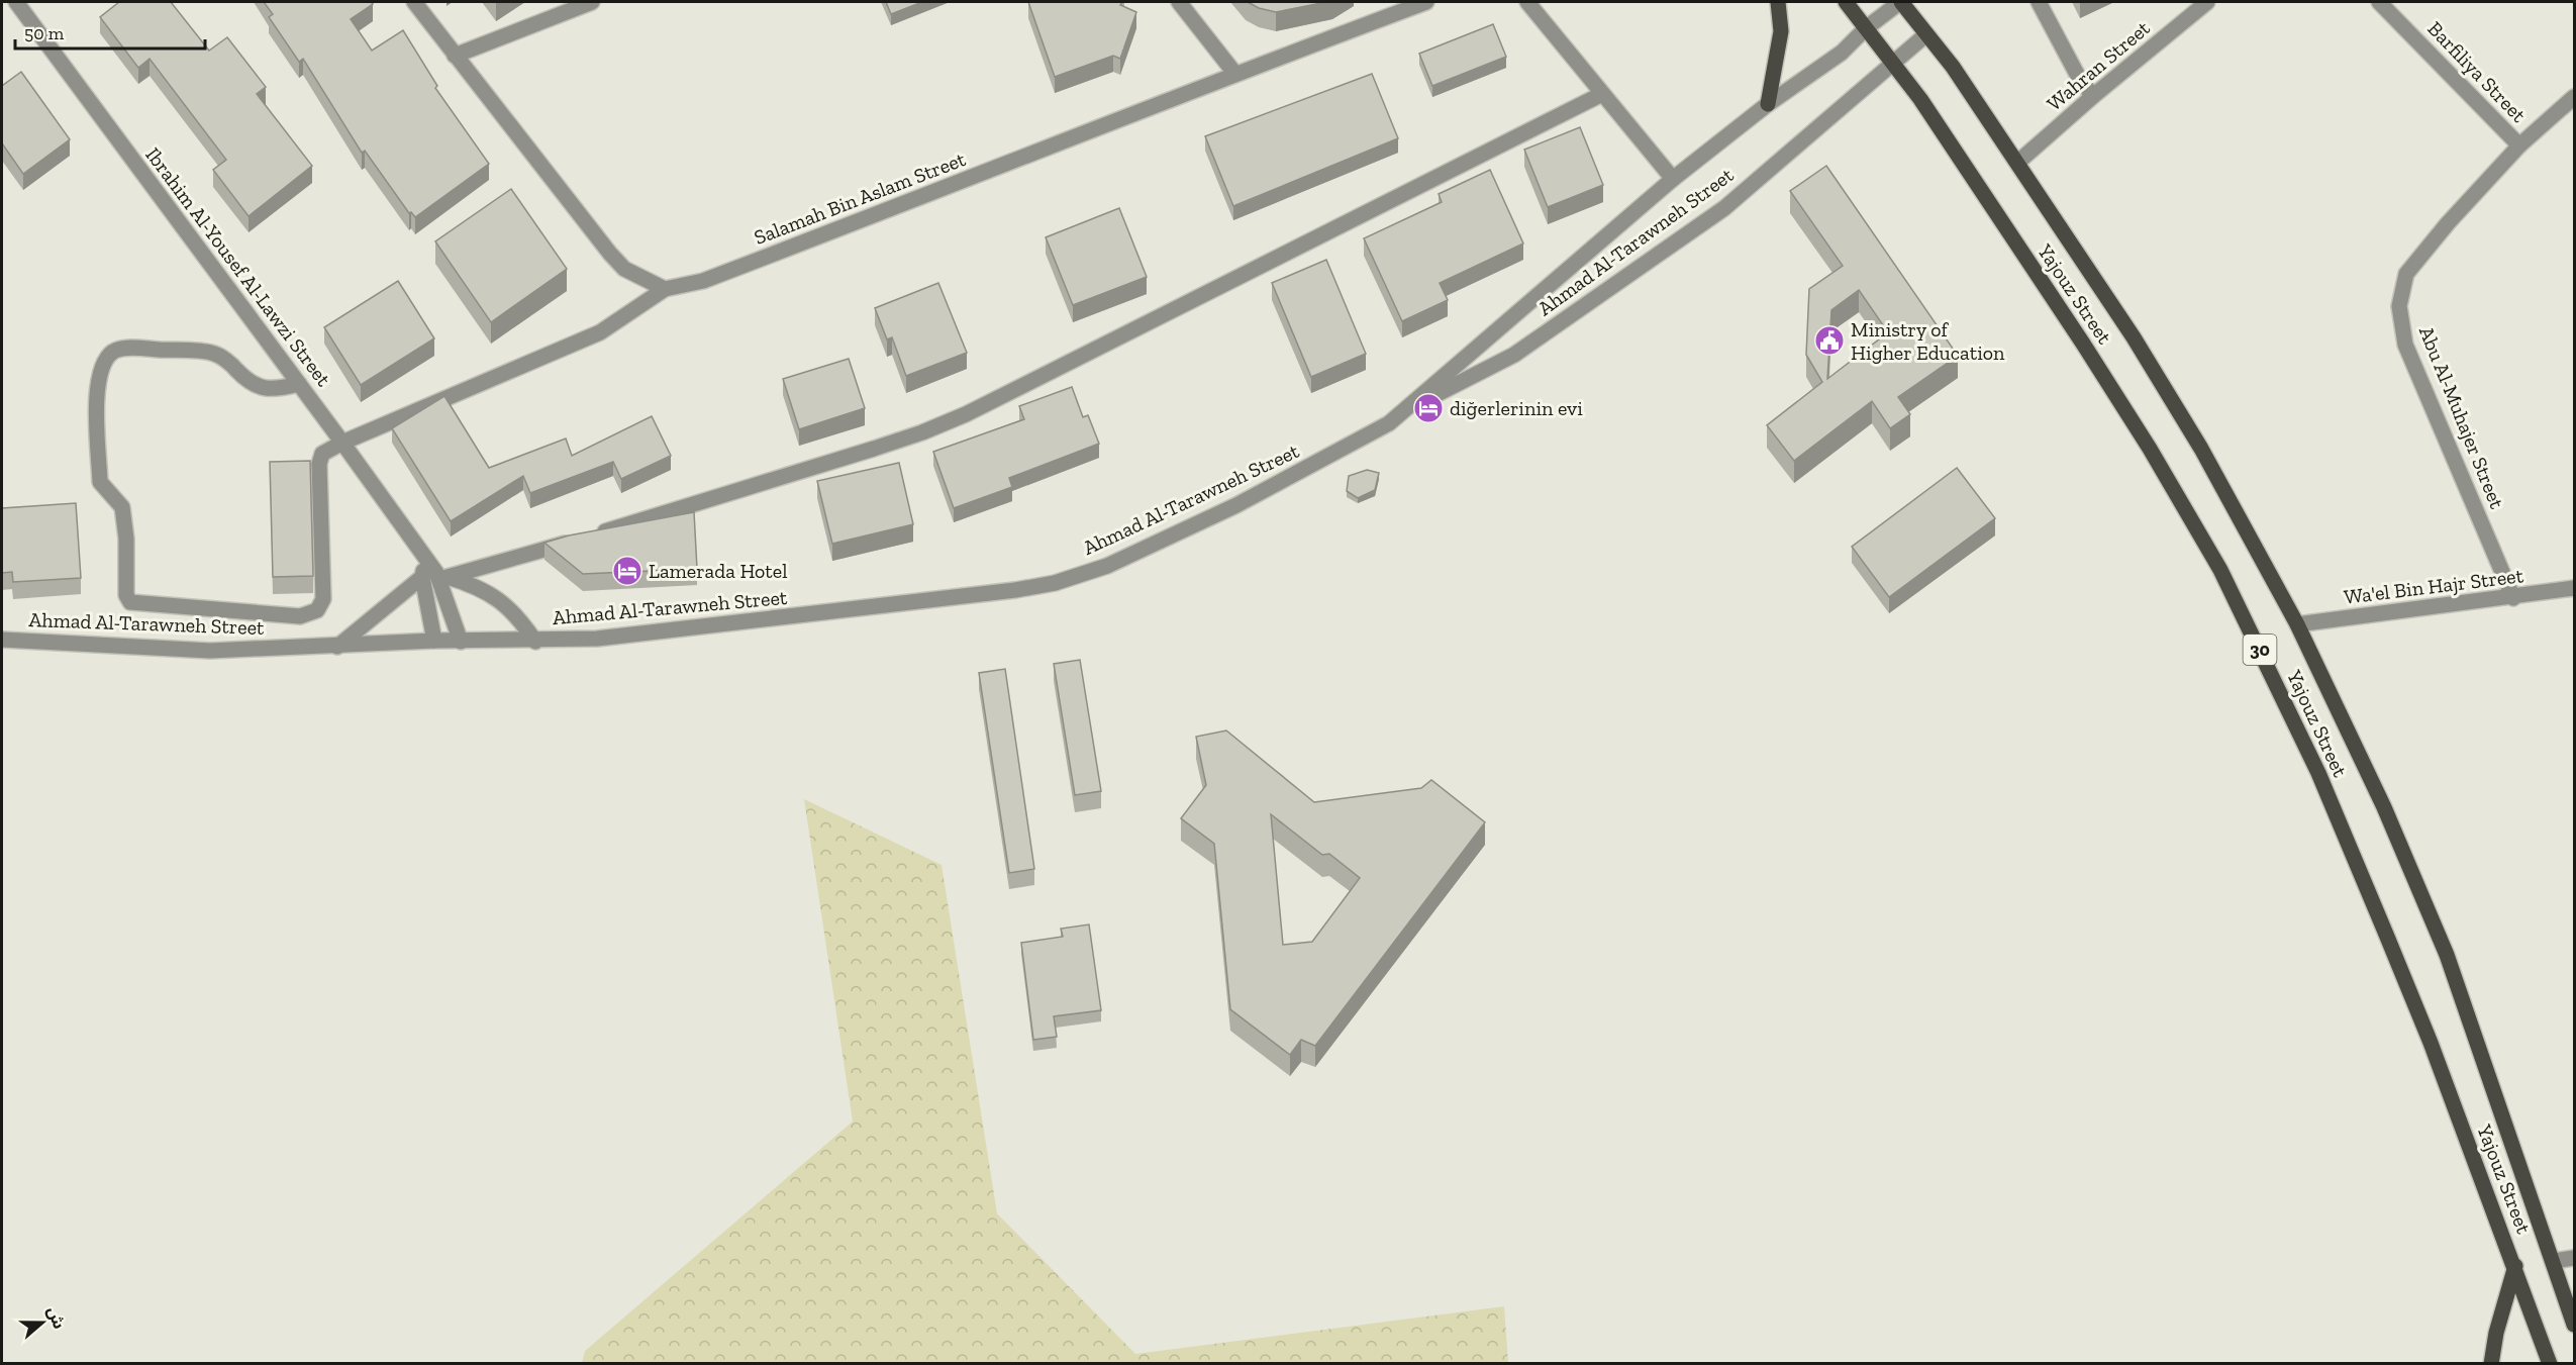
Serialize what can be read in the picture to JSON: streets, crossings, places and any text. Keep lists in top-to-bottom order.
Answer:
{
  "streets": {
    "main road": ["Yajouz Street", "30"],
    "street": [
      "Wahran Street",
      "Barfiliya Street",
      "Salamah Bin Aslam Street",
      "Ahmad Al-Tarawneh Street",
      "Ibrahim Al-Yousef Al-Lawzi Street",
      "Abu Al-Muhajer Street",
      "Wa'el Bin Hajr Street"
    ]
  },
  "crossings": [
    ["Wahran Street", "Yajouz Street"],
    ["Barfiliya Street", "Abu Al-Muhajer Street"],
    ["Ahmad Al-Tarawneh Street", "Ibrahim Al-Yousef Al-Lawzi Street"],
    ["Ahmad Al-Tarawneh Street", "Yajouz Street"],
    ["Yajouz Street", "Wa'el Bin Hajr Street"],
    ["Abu Al-Muhajer Street", "Wa'el Bin Hajr Street"]
  ],
  "places": {
    "public building": ["Ministry of Higher Education"],
    "hotel": ["diğerlerinin evi", "Lamerada Hotel"]
  },
  "scale_bar": "50 m",
  "north": "right"
}
